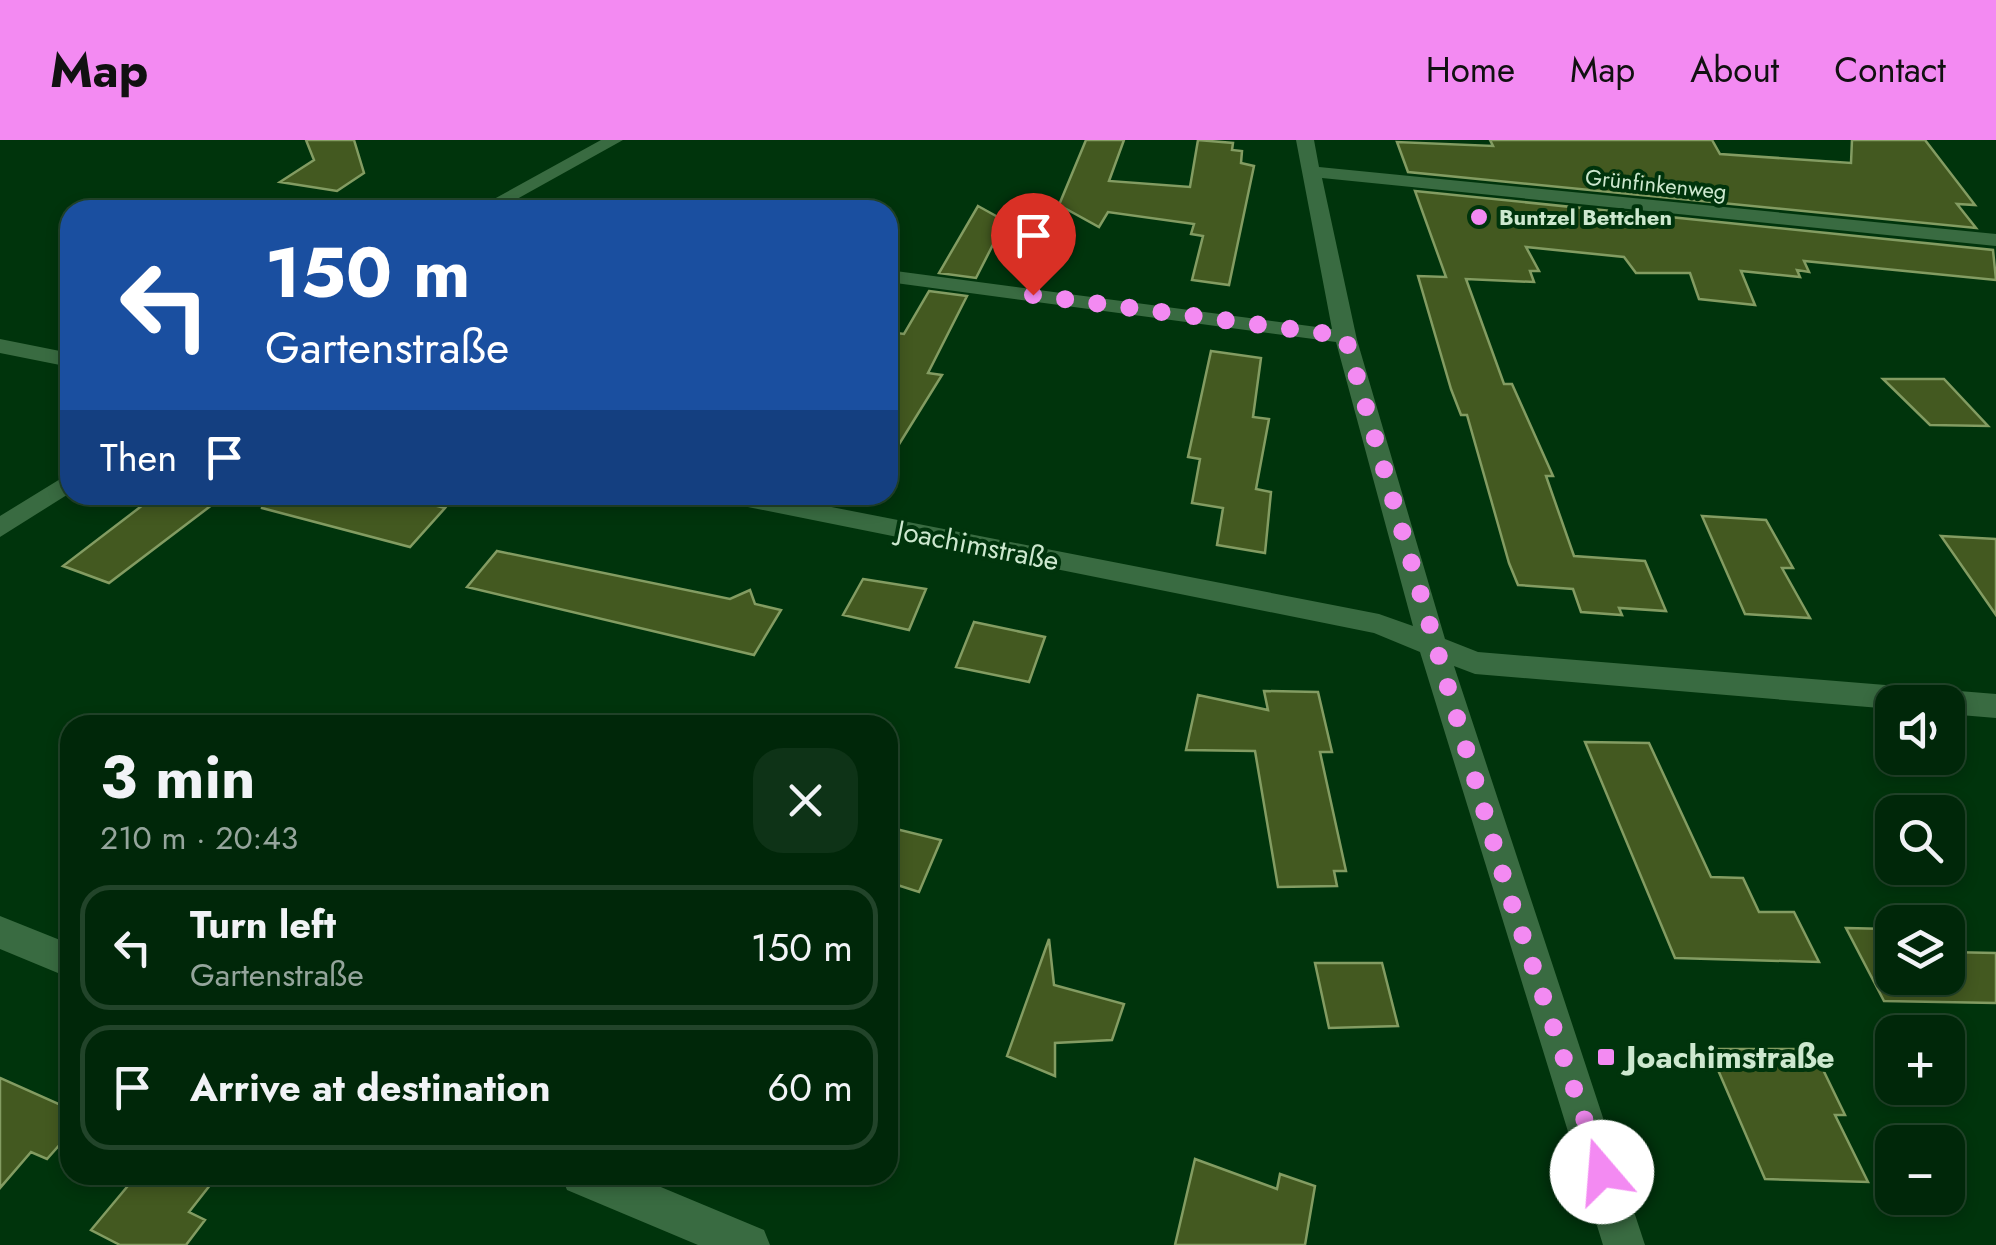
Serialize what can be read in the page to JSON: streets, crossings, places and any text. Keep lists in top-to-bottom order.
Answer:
{
  "streets": {
    "street": ["Grünfinkenweg", "Joachimstraße"]
  },
  "places": {
    "other": ["Buntzel Bettchen"],
    "transit": ["Joachimstraße"]
  },
  "page": {
    "header": "Map",
    "nav": [
      "Home",
      "Map",
      "About",
      "Contact"
    ],
    "turn": ["150 m", "Gartenstraße"],
    "then": "Then",
    "map_buttons": ["+", "−"],
    "heading": ["3 min", "210 m · 20:43"],
    "list": [
      {
        "name": "Turn left",
        "note": "Gartenstraße",
        "value": "150 m"
      },
      {
        "name": "Arrive at destination",
        "value": "60 m"
      }
    ]
  }
}
